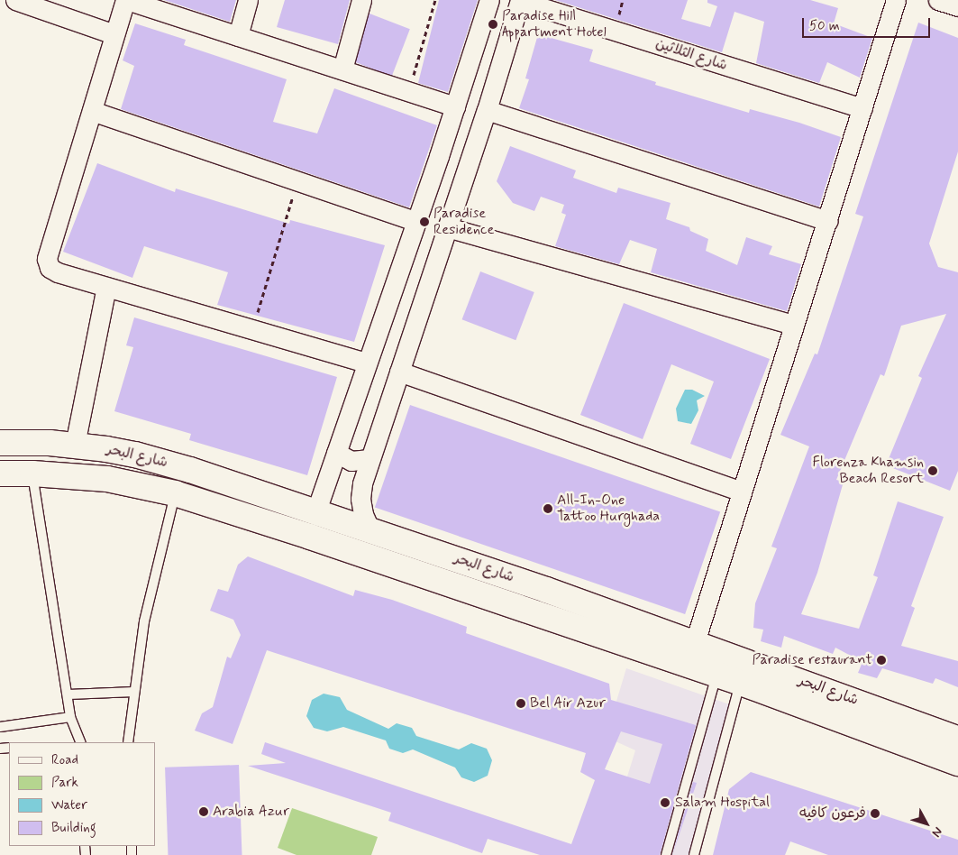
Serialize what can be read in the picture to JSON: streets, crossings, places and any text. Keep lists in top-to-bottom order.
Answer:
{
  "streets": {
    "main road": ["شارع البحر"],
    "street": ["شارع الثلاثين"]
  },
  "places": [
    "Paradise Hill Appartment Hotel",
    "Paradise Residence",
    "Florenza Khamsin Beach Resort",
    "All-In-One Tattoo Hurghada",
    "Paradise restaurant",
    "Bel Air Azur",
    "Salam Hospital",
    "Arabia Azur",
    "فرعون كافيه"
  ],
  "legend": [
    "Road",
    "Park",
    "Water",
    "Building"
  ],
  "scale_bar": "50 m",
  "north": "bottom right"
}
